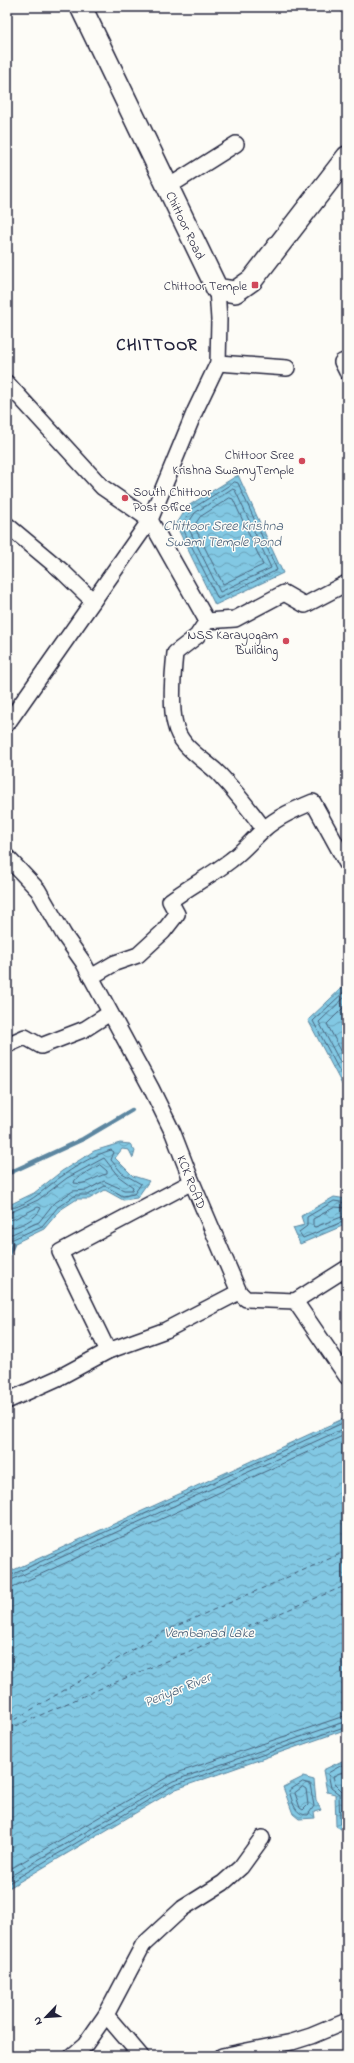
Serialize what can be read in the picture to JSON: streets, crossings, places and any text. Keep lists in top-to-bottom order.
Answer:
{
  "streets": {
    "main road": ["Chittoor Road"],
    "street": ["KCK ROAD"]
  },
  "districts": ["CHITTOOR"],
  "water": ["Chittoor Sree Krishna Swami Temple Pond", "Vembanad Lake", "Periyar River"],
  "places": {
    "transit": ["Chittoor Temple"],
    "other": ["Chittoor Sree Krishna SwamyTemple", "South Chittoor Post Office", "NSS Karayogam Building"]
  },
  "north": "bottom left"
}
